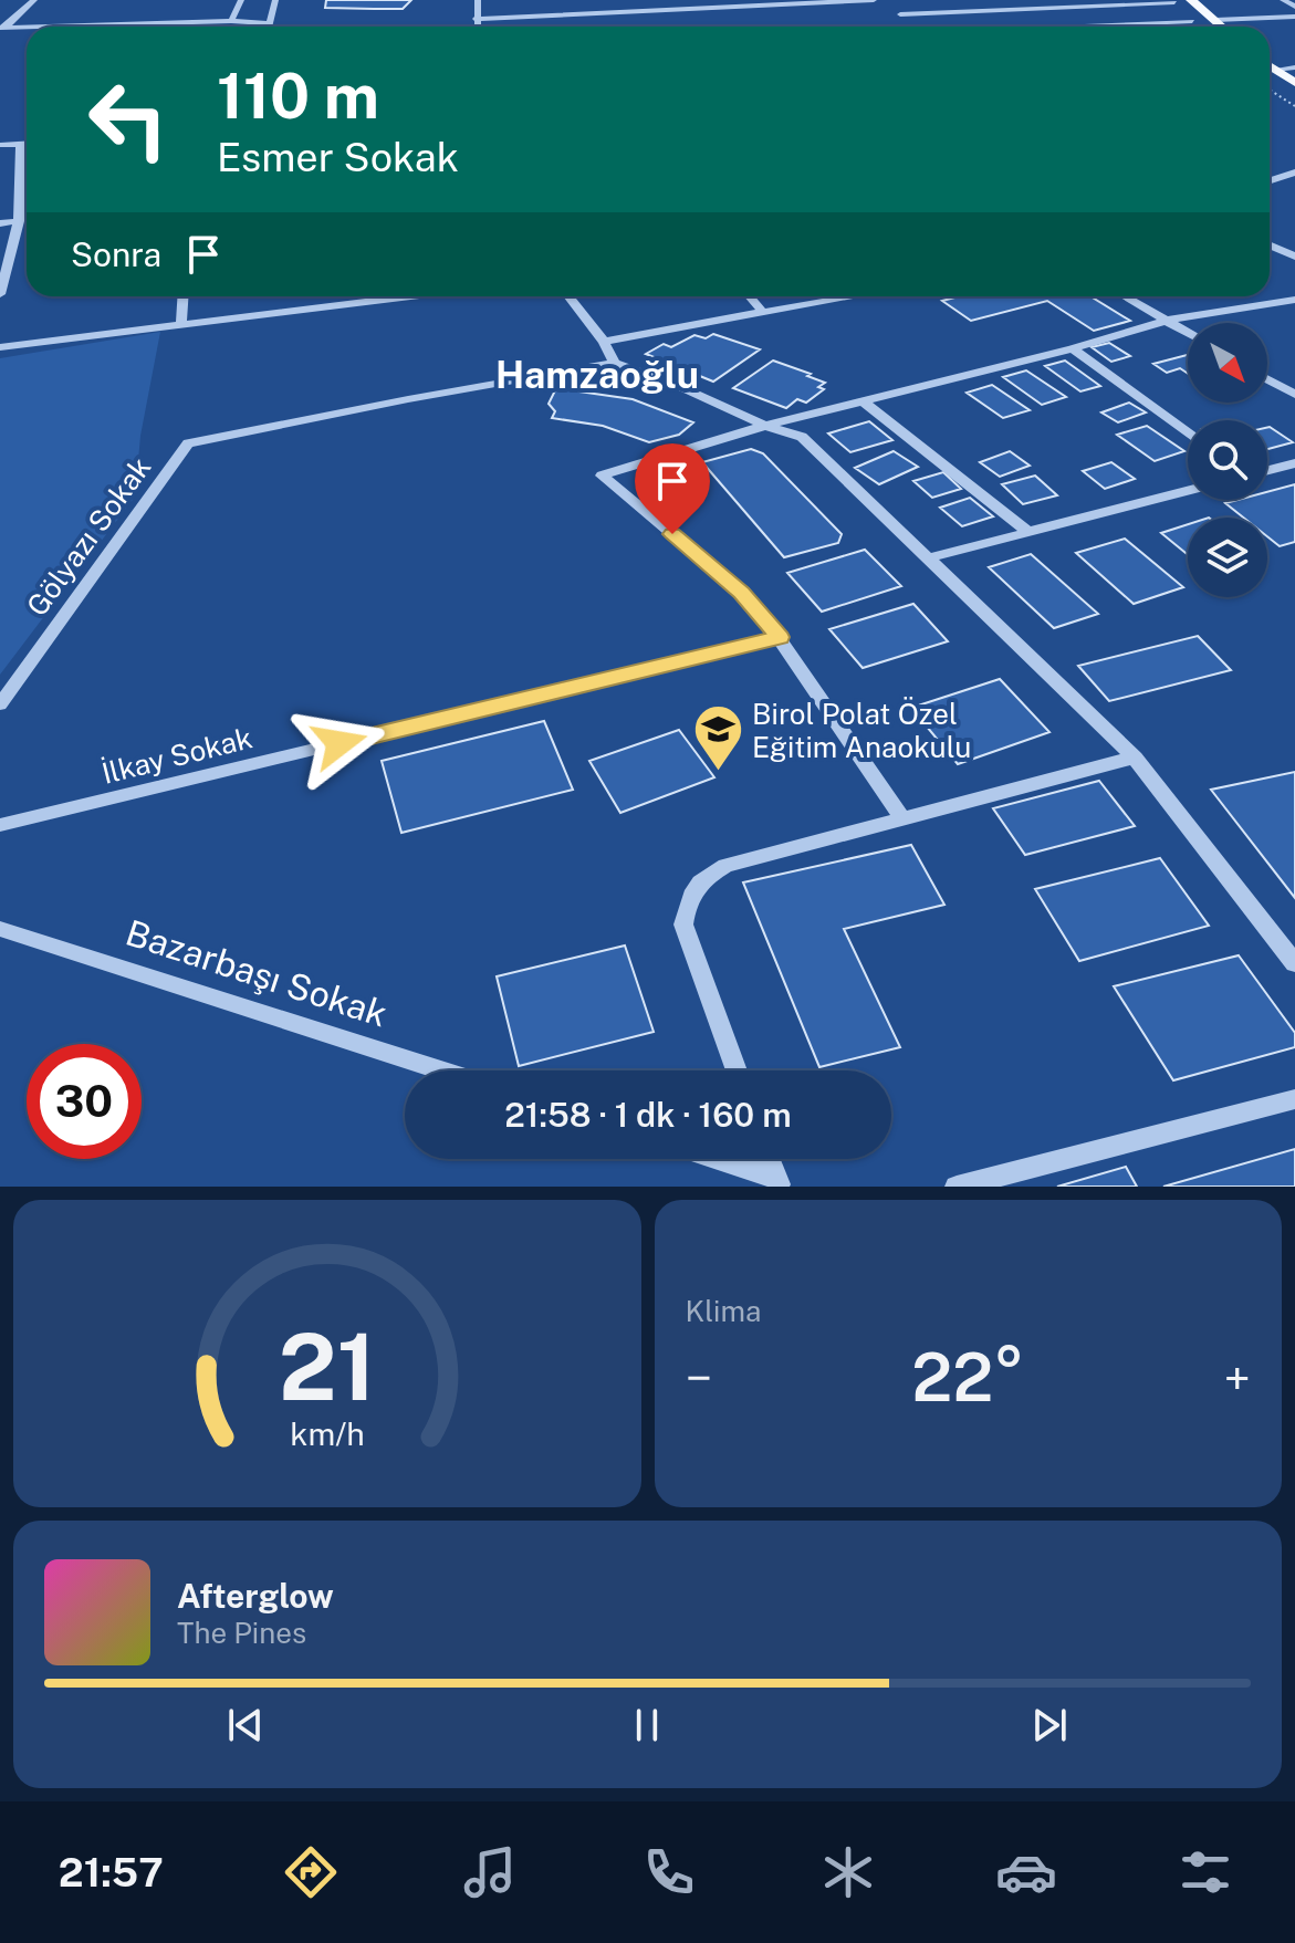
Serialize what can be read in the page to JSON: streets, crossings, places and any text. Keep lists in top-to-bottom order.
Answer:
{
  "streets": {
    "street": ["Gölyazı Sokak", "İlkay Sokak", "Bazarbaşı Sokak"]
  },
  "districts": ["Hamzaoğlu"],
  "places": {
    "school or university": ["Birol Polat Özel Eğitim Anaokulu"]
  },
  "north": "bottom right",
  "page": {
    "turn": ["110 m", "Esmer Sokak"],
    "then": "Sonra",
    "limit": "30",
    "trip": "21:58 · 1 dk · 160 m",
    "tile": "Klima",
    "heat": ["−", "22°", "+"],
    "song": ["Afterglow", "The Pines"],
    "tabs": "21:57",
    "gauge": ["21", "km/h"]
  }
}
